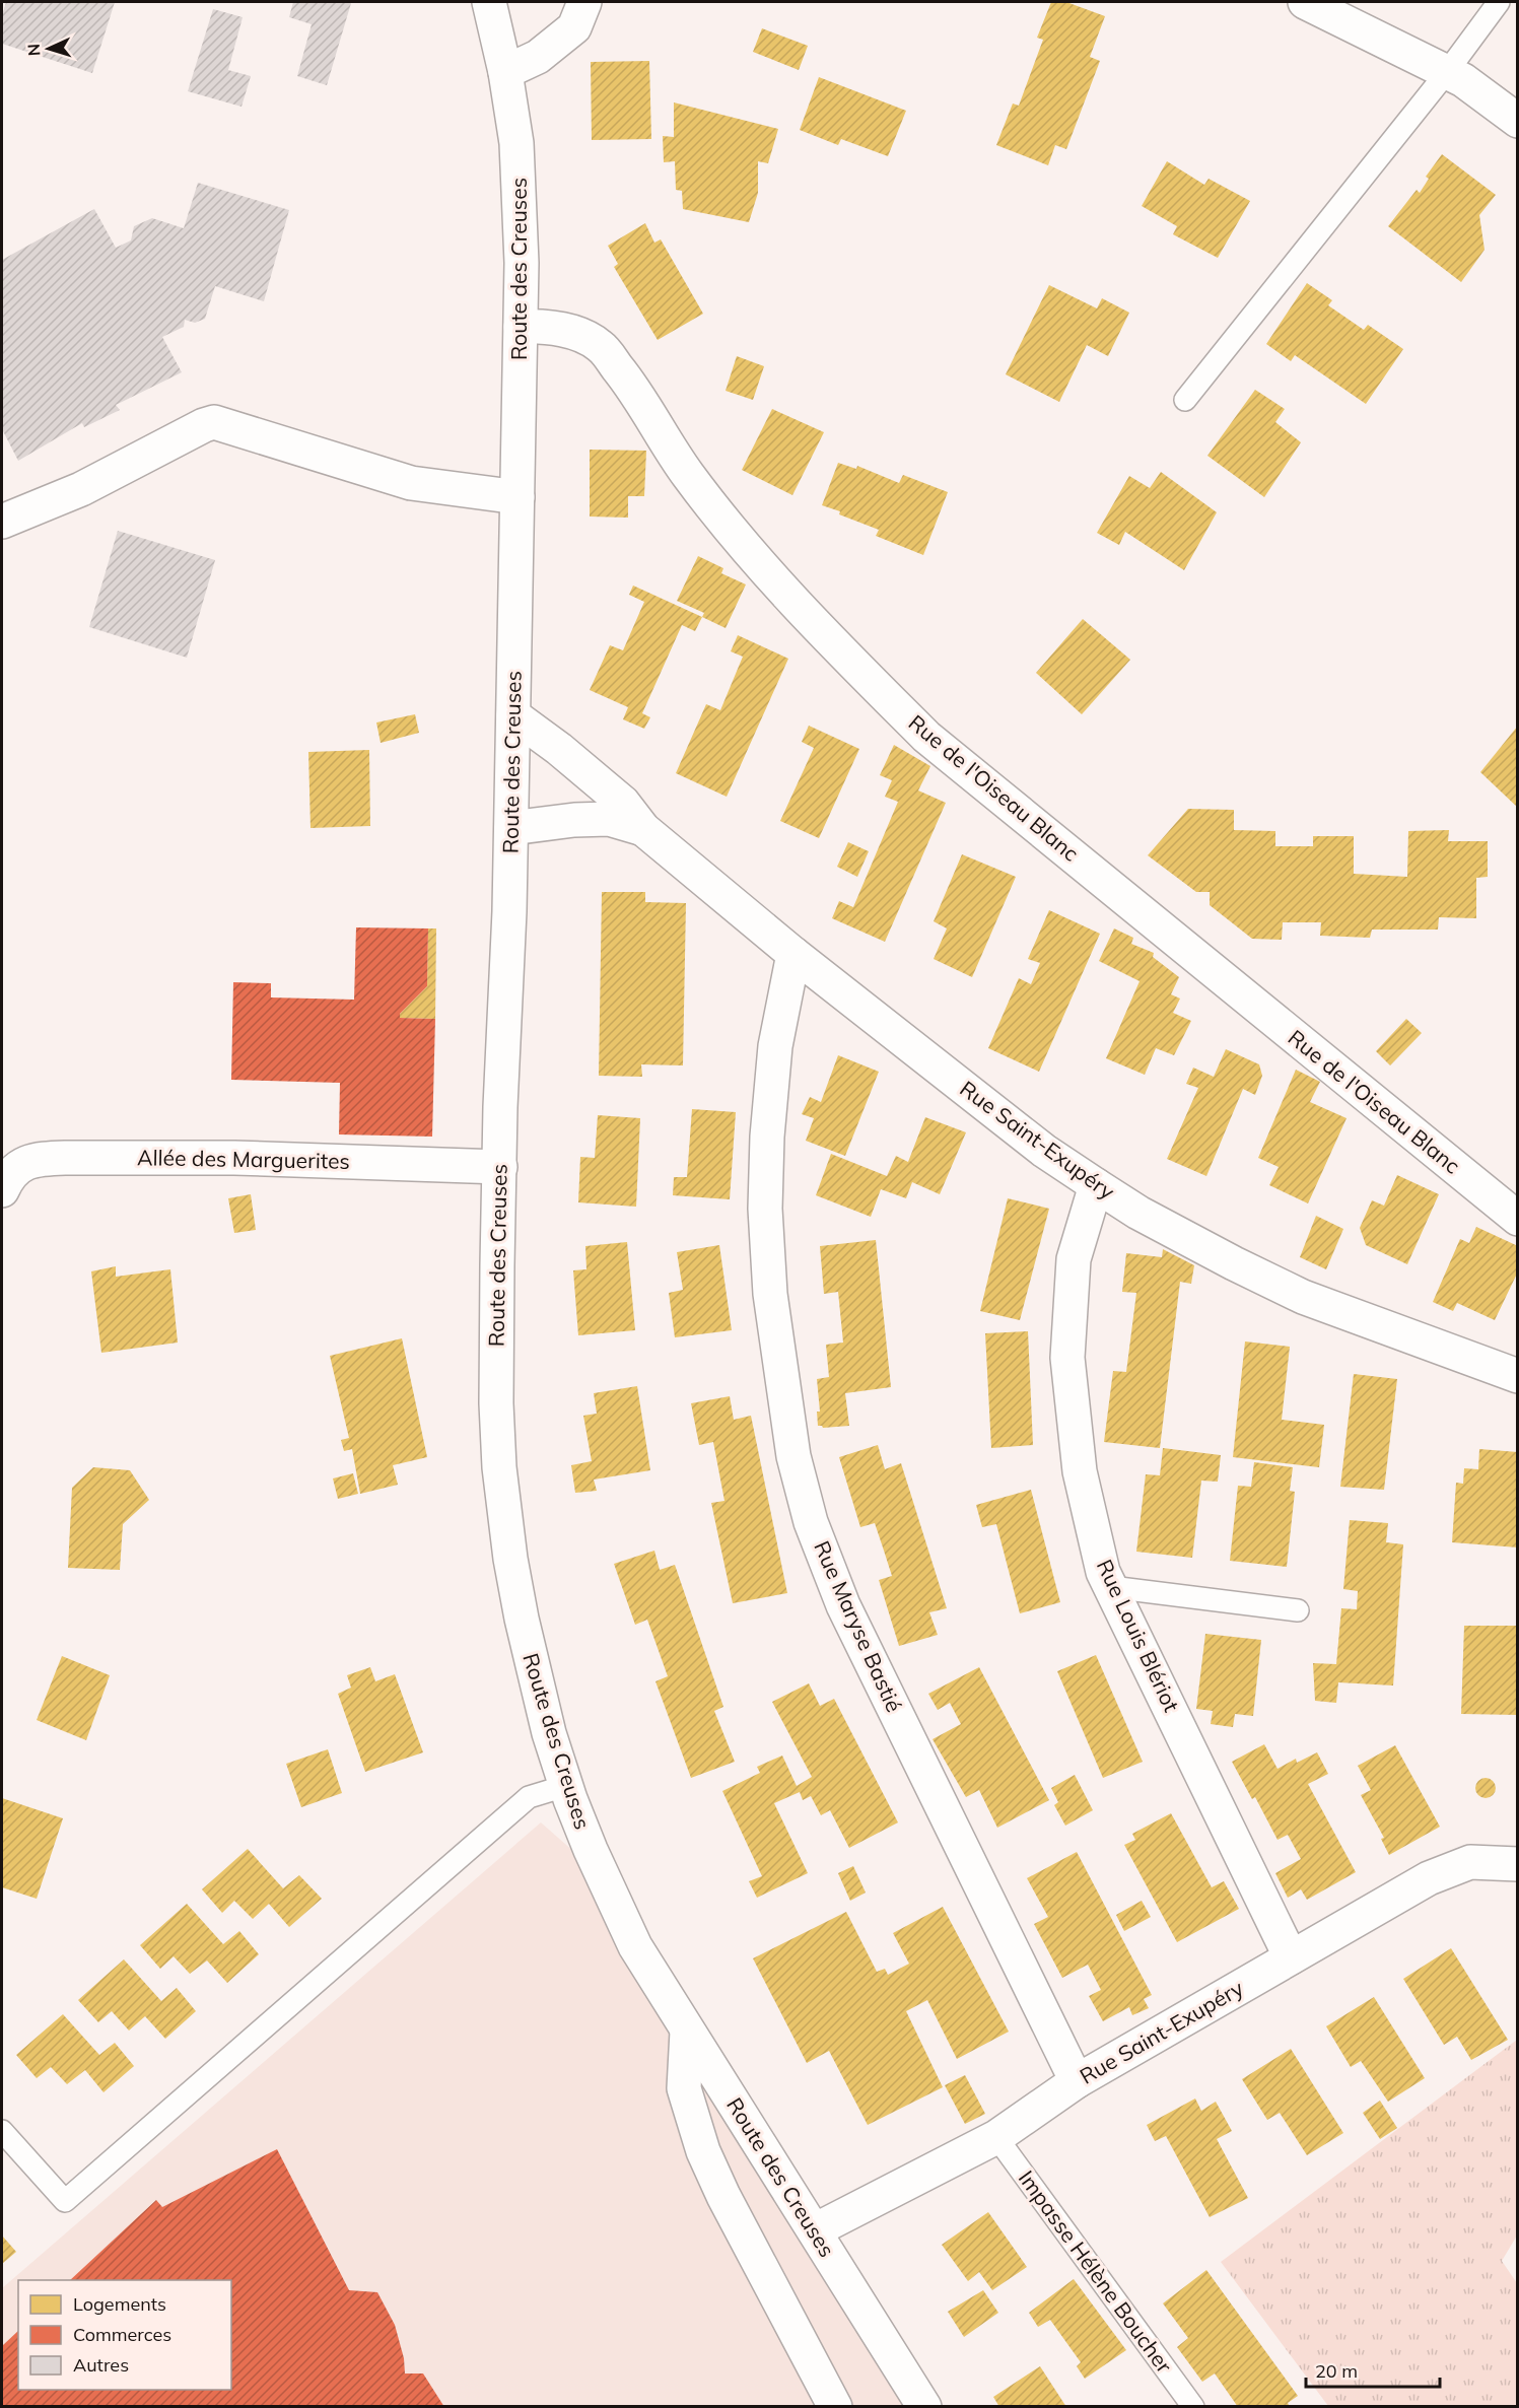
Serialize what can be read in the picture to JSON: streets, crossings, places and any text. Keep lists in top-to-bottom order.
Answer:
{
  "streets": {
    "street": [
      "Route des Creuses",
      "Rue de l'Oiseau Blanc",
      "Rue Saint-Exupéry",
      "Allée des Marguerites",
      "Rue Maryse Bastié",
      "Rue Louis Blériot"
    ],
    "lane": ["Impasse Hélène Boucher"]
  },
  "crossings": [
    ["Route des Creuses", "Rue de l'Oiseau Blanc"],
    ["Route des Creuses", "Rue Saint-Exupéry"],
    ["Route des Creuses", "Allée des Marguerites"],
    ["Rue Saint-Exupéry", "Rue Maryse Bastié"],
    ["Rue Saint-Exupéry", "Rue Louis Blériot"],
    ["Rue Saint-Exupéry", "Impasse Hélène Boucher"]
  ],
  "legend": ["Logements", "Commerces", "Autres"],
  "scale_bar": "20 m",
  "north": "left"
}
